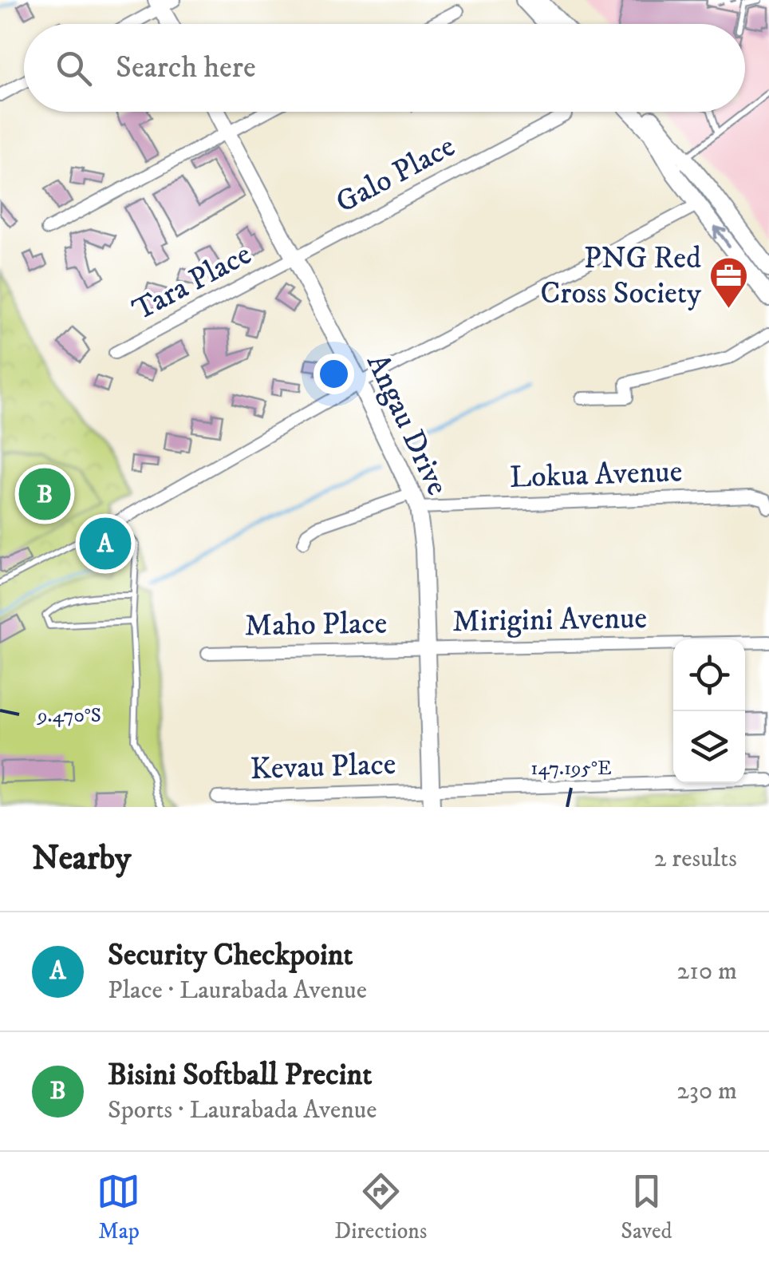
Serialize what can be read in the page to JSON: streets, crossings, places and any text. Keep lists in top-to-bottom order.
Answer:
{
  "streets": {
    "street": [
      "Galo Place",
      "Tara Place",
      "Angau Drive",
      "Lokua Avenue",
      "Mirigini Avenue",
      "Maho Place",
      "Kevau Place"
    ]
  },
  "crossings": [
    ["Galo Place", "Tara Place"],
    ["Galo Place", "Angau Drive"],
    ["Tara Place", "Angau Drive"],
    ["Angau Drive", "Lokua Avenue"],
    ["Angau Drive", "Mirigini Avenue"],
    ["Angau Drive", "Maho Place"],
    ["Angau Drive", "Kevau Place"],
    ["Mirigini Avenue", "Maho Place"]
  ],
  "places": {
    "office": ["PNG Red Cross Society"]
  },
  "page": {
    "search": "Search here",
    "pins": ["B", "A"],
    "heading": ["Nearby", "2 results"],
    "list": [
      {
        "mark": "A",
        "name": "Security Checkpoint",
        "note": "Place · Laurabada Avenue",
        "value": "210 m"
      },
      {
        "mark": "B",
        "name": "Bisini Softball Precint",
        "note": "Sports · Laurabada Avenue",
        "value": "230 m"
      }
    ],
    "nav": ["Map", "Directions", "Saved"]
  },
  "coordinates": ["9.470°S", "147.195°E"]
}
